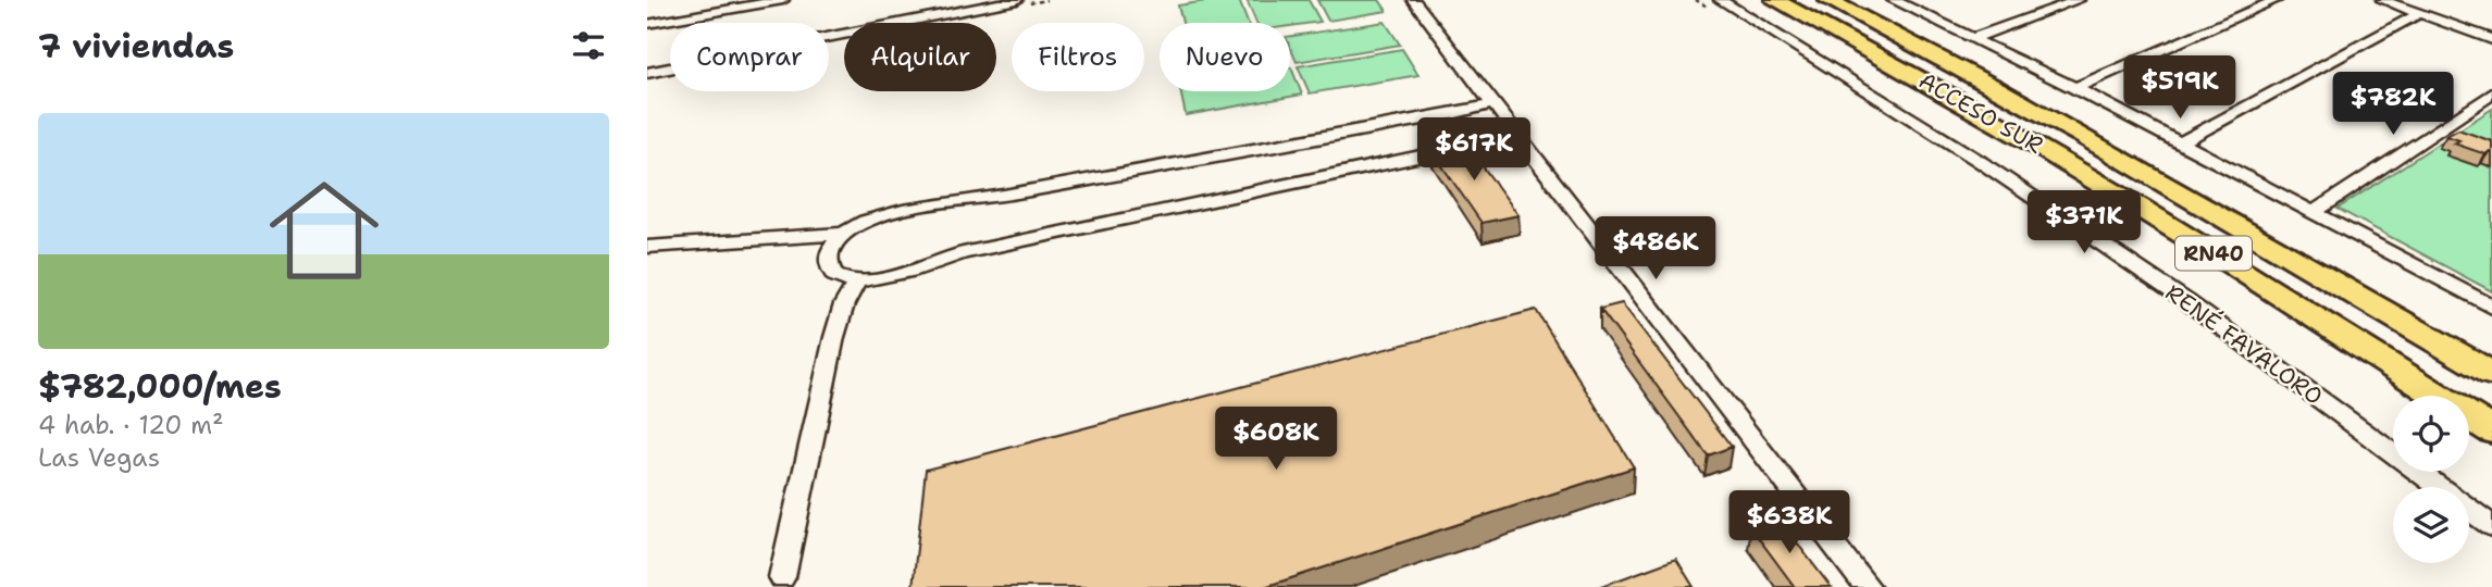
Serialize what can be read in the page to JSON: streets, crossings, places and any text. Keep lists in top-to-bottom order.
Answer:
{
  "streets": {
    "highway": ["ACCESO SUR", "RN40"],
    "street": ["RENÉ FAVALORO"]
  },
  "page": {
    "heading": "7 viviendas",
    "chip": [
      "Comprar",
      "Alquilar",
      "Filtros",
      "Nuevo"
    ],
    "price": [
      "$519K",
      "$782K",
      "$617K",
      "$371K",
      "$486K",
      "$608K",
      "$638K"
    ],
    "list": [
      {
        "name": "$782,000/mes",
        "note": "4 hab. · 120 m² · Las Vegas"
      }
    ]
  }
}
